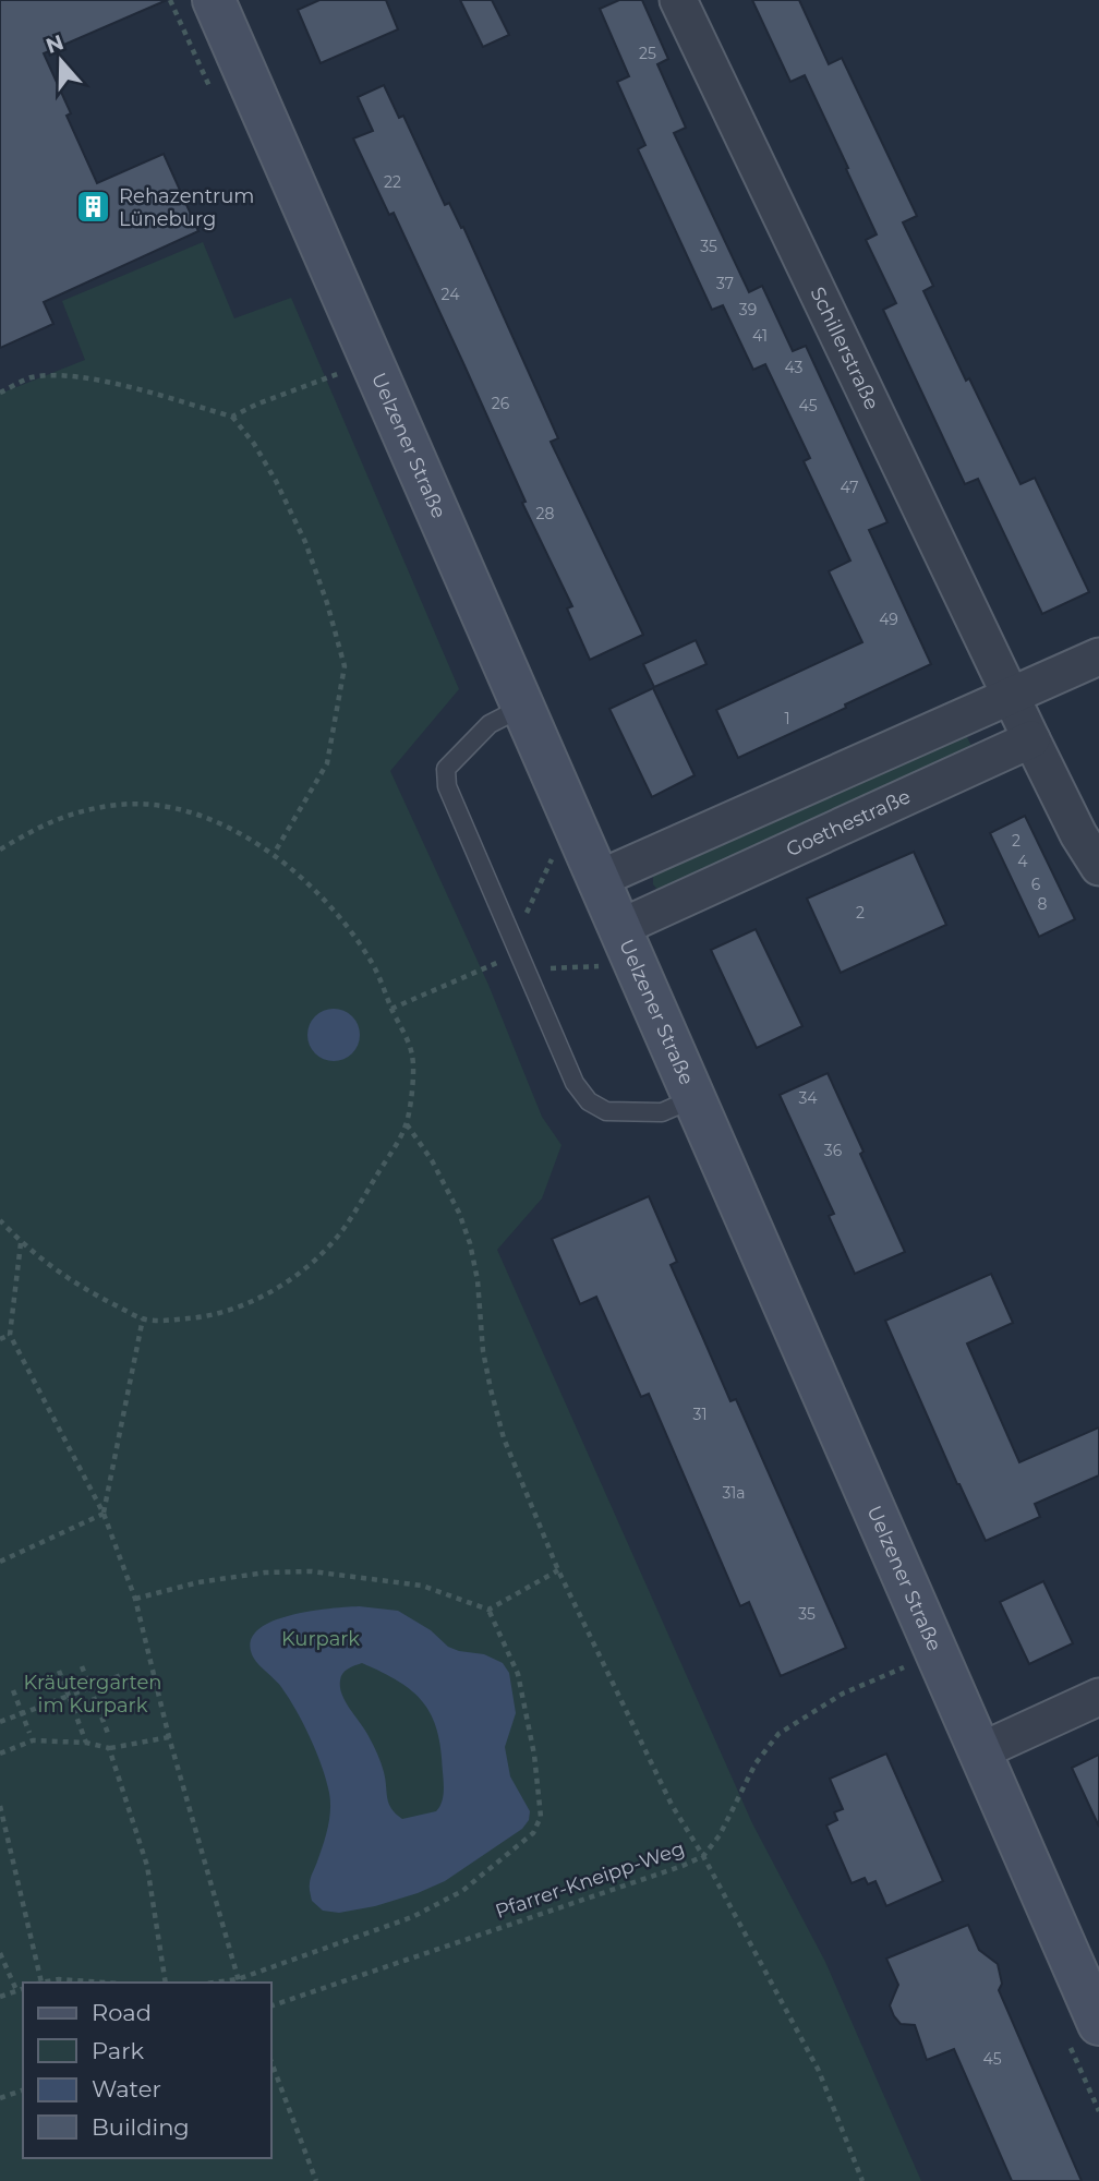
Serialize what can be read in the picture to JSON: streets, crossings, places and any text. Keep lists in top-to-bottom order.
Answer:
{
  "streets": {
    "street": ["Schillerstraße", "Uelzener Straße", "Goethestraße"],
    "path": ["Pfarrer-Kneipp-Weg"]
  },
  "crossings": [
    ["Uelzener Straße", "Goethestraße"],
    ["Uelzener Straße", "Pfarrer-Kneipp-Weg"]
  ],
  "parks": ["Kurpark", "Kräutergarten im Kurpark"],
  "places": {
    "building": ["Rehazentrum Lüneburg"]
  },
  "house_numbers": [
    "25",
    "22",
    "35",
    "37",
    "24",
    "39",
    "41",
    "43",
    "26",
    "45",
    "47",
    "28",
    "49",
    "1",
    "2",
    "4",
    "6",
    "8",
    "2",
    "34",
    "36",
    "31",
    "31a",
    "35",
    "45"
  ],
  "legend": [
    "Road",
    "Park",
    "Water",
    "Building"
  ],
  "north": "top"
}
